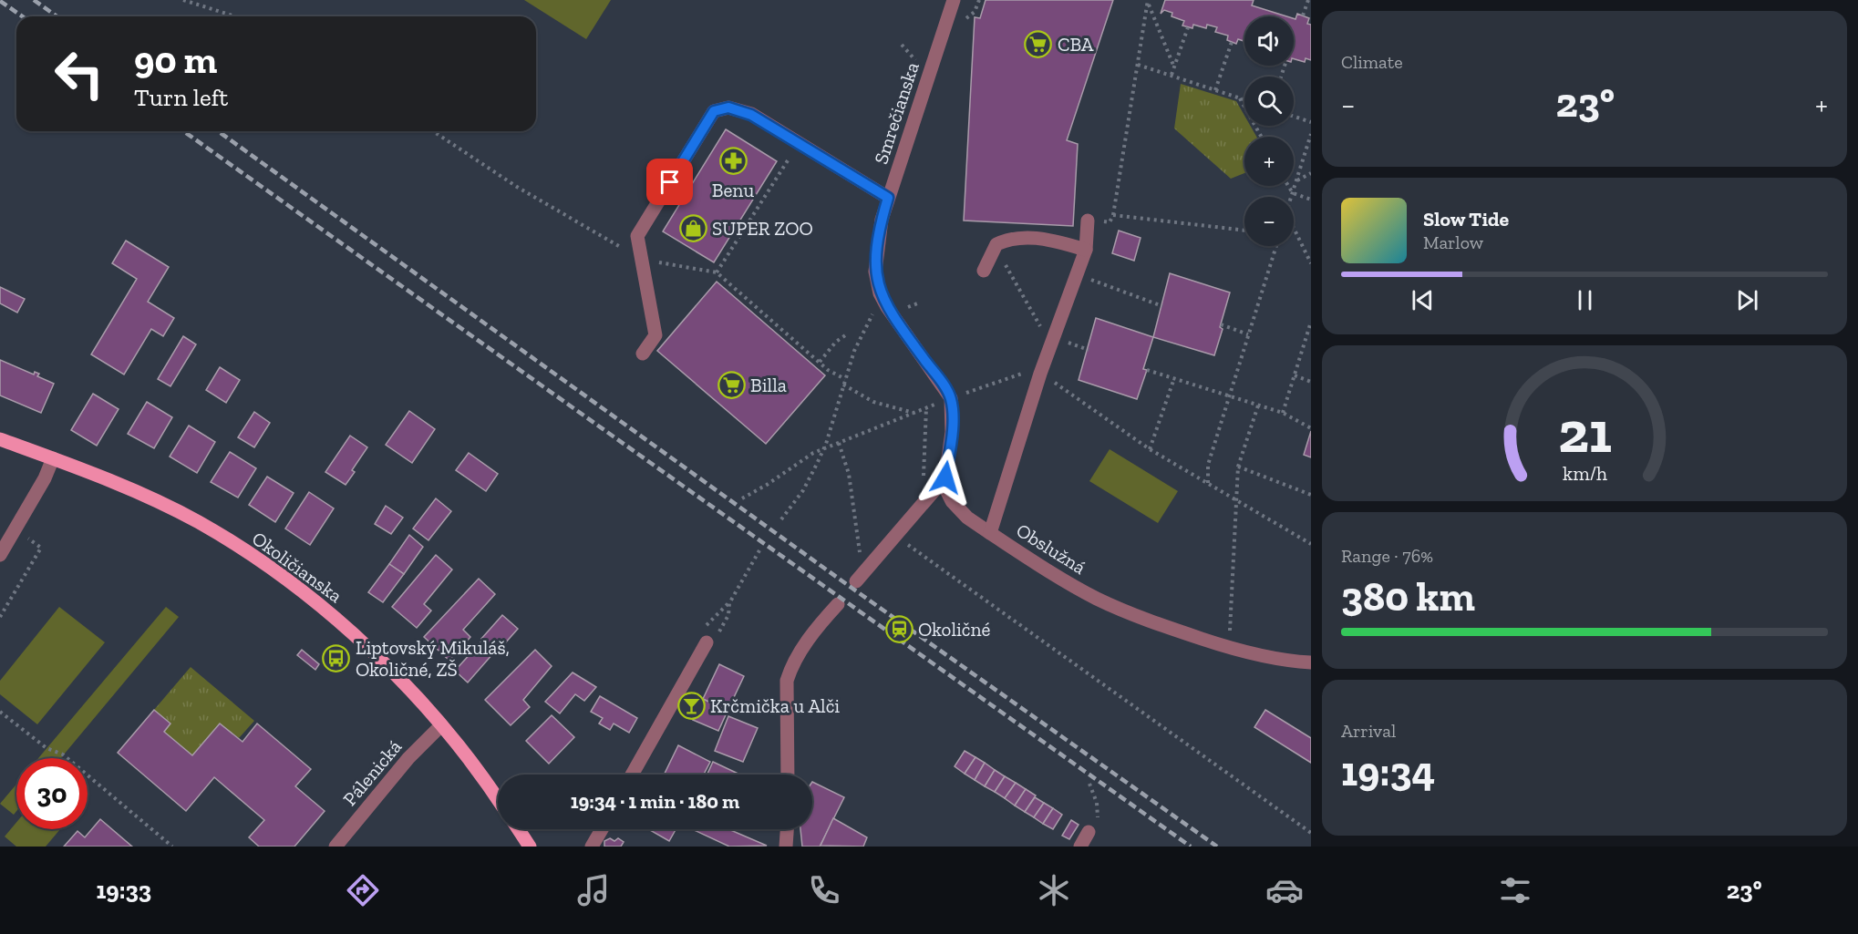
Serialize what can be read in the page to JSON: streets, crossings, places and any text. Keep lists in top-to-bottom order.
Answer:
{
  "streets": {
    "main road": ["Okoličianska"],
    "street": ["Smrečianska", "Obslužná", "Pálenická"]
  },
  "crossings": [
    ["Okoličianska", "Pálenická"]
  ],
  "places": {
    "supermarket": ["CBA", "Billa"],
    "pharmacy": ["Benu"],
    "shop": ["SUPER ZOO"],
    "station": ["Okoličné"],
    "bus stop": ["Liptovský Mikuláš, Okoličné, ZŠ"],
    "bar": ["Krčmička u Alči"]
  },
  "page": {
    "tile": [
      "Climate",
      ["Range · 76%", "380 km"],
      ["Arrival", "19:34"]
    ],
    "map_buttons": ["+", "−"],
    "turn": ["90 m", "Turn left"],
    "heat": ["−", "23°", "+"],
    "song": ["Slow Tide", "Marlow"],
    "limit": "30",
    "trip": "19:34 · 1 min · 180 m",
    "tabs": ["19:33", "23°"],
    "gauge": ["21", "km/h"]
  }
}
